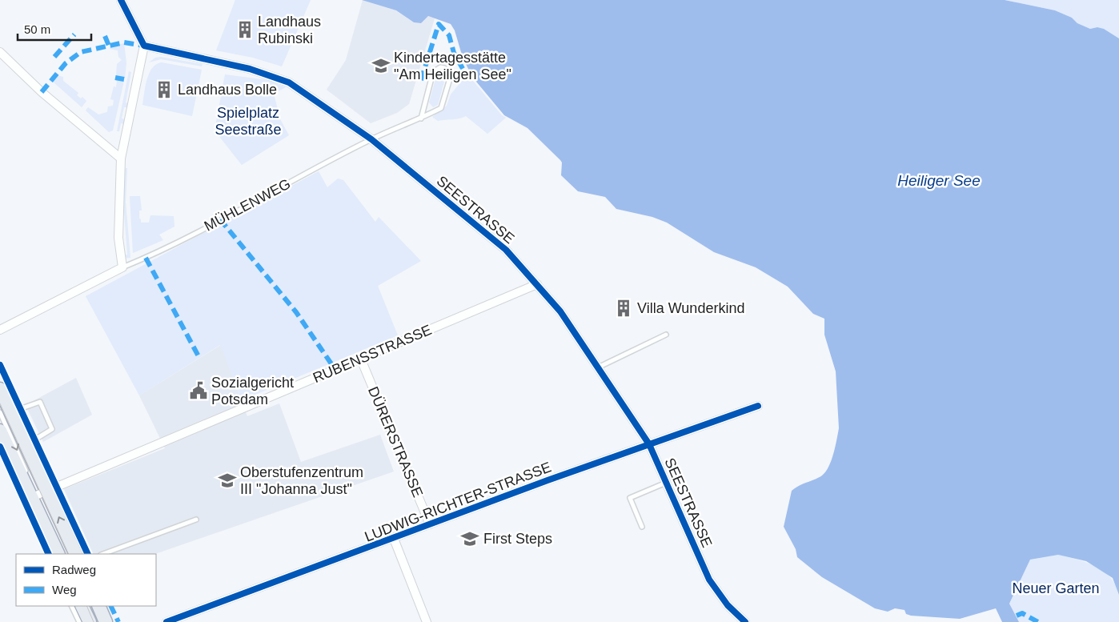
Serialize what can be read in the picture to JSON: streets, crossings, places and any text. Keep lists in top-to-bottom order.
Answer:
{
  "streets": {
    "street": [
      "SEESTRASSE",
      "RUBENSSTRASSE",
      "DÜRERSTRASSE",
      "LUDWIG-RICHTER-STRASSE"
    ],
    "lane": ["MÜHLENWEG"]
  },
  "crossings": [
    ["MÜHLENWEG", "SEESTRASSE"],
    ["SEESTRASSE", "RUBENSSTRASSE"],
    ["SEESTRASSE", "LUDWIG-RICHTER-STRASSE"],
    ["RUBENSSTRASSE", "DÜRERSTRASSE"],
    ["DÜRERSTRASSE", "LUDWIG-RICHTER-STRASSE"]
  ],
  "water": ["Heiliger See"],
  "parks": ["Spielplatz Seestraße", "Neuer Garten"],
  "places": {
    "building": ["Landhaus Rubinski", "Landhaus Bolle", "Villa Wunderkind"],
    "school or university": ["Kindertagesstätte \"Am Heiligen See\"", "Oberstufenzentrum III \"Johanna Just\"", "First Steps"],
    "public building": ["Sozialgericht Potsdam"]
  },
  "legend": ["Radweg", "Weg"],
  "scale_bar": "50 m"
}
